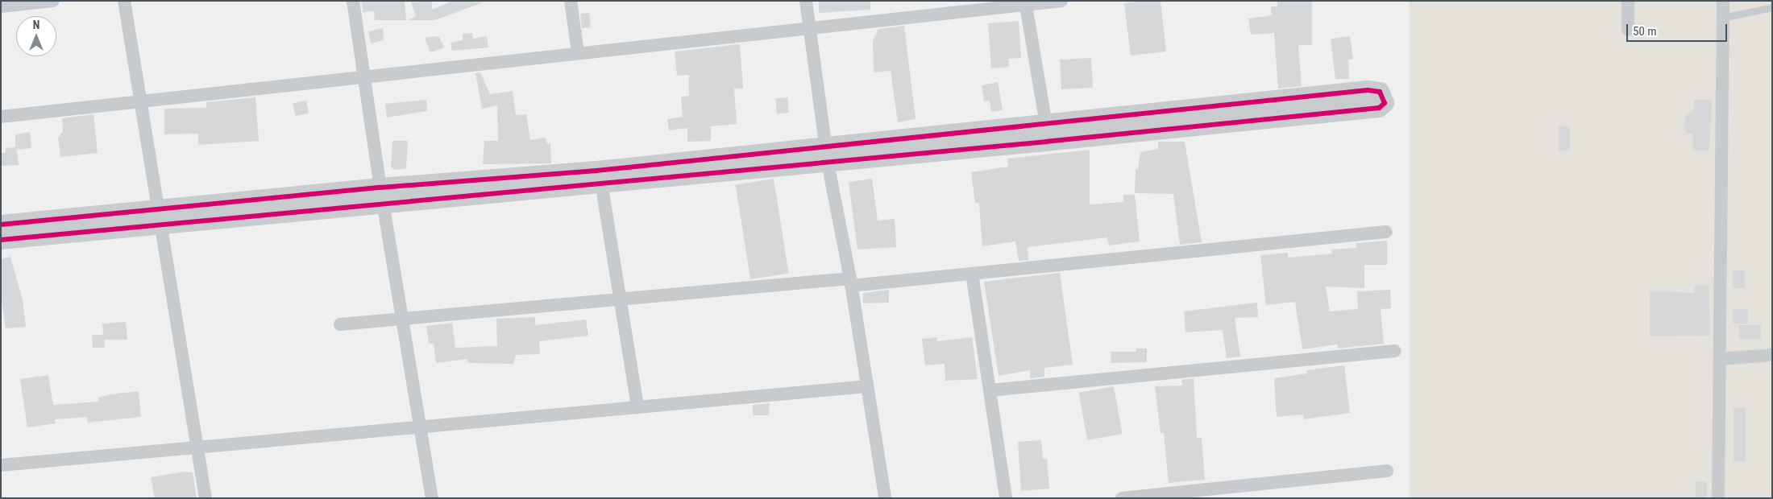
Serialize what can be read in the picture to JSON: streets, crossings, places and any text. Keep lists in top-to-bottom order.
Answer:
{
  "scale_bar": "50 m",
  "north": "top"
}
